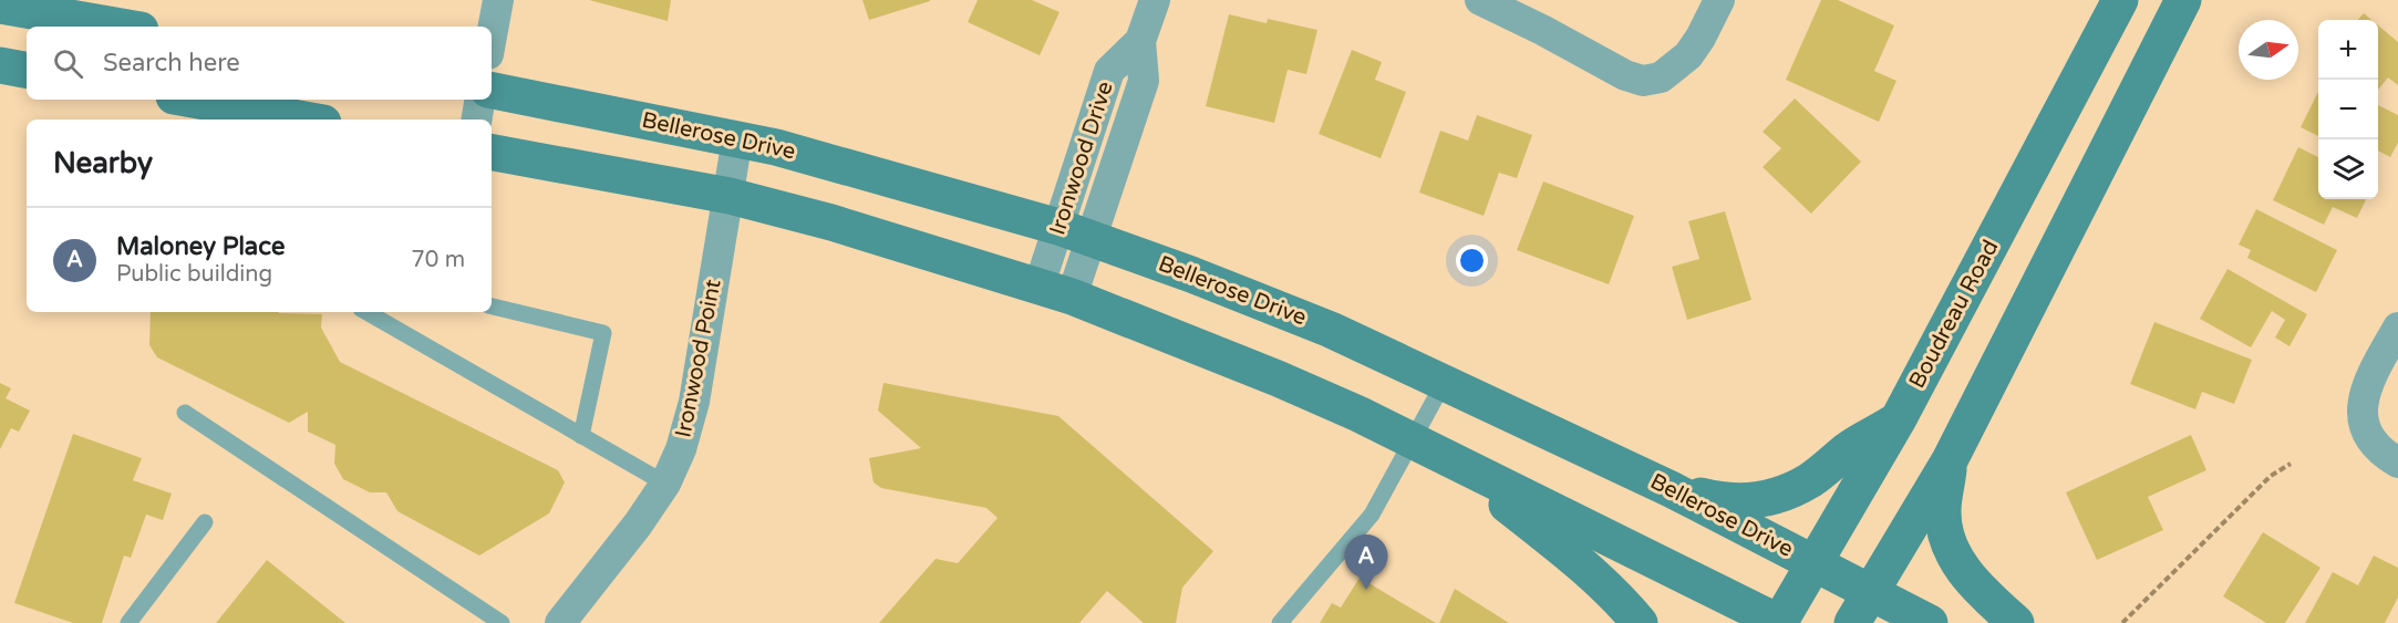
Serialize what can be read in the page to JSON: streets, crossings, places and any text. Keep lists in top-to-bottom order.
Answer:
{
  "streets": {
    "main road": ["Bellerose Drive", "Boudreau Road"],
    "street": ["Ironwood Drive", "Ironwood Point"]
  },
  "crossings": [
    ["Bellerose Drive", "Ironwood Drive"],
    ["Bellerose Drive", "Boudreau Road"],
    ["Bellerose Drive", "Ironwood Point"]
  ],
  "north": "right",
  "page": {
    "map_buttons": ["+", "−"],
    "search": "Search here",
    "heading": "Nearby",
    "list": [
      {
        "mark": "A",
        "name": "Maloney Place",
        "note": "Public building",
        "value": "70 m"
      }
    ],
    "pins": "A"
  }
}
